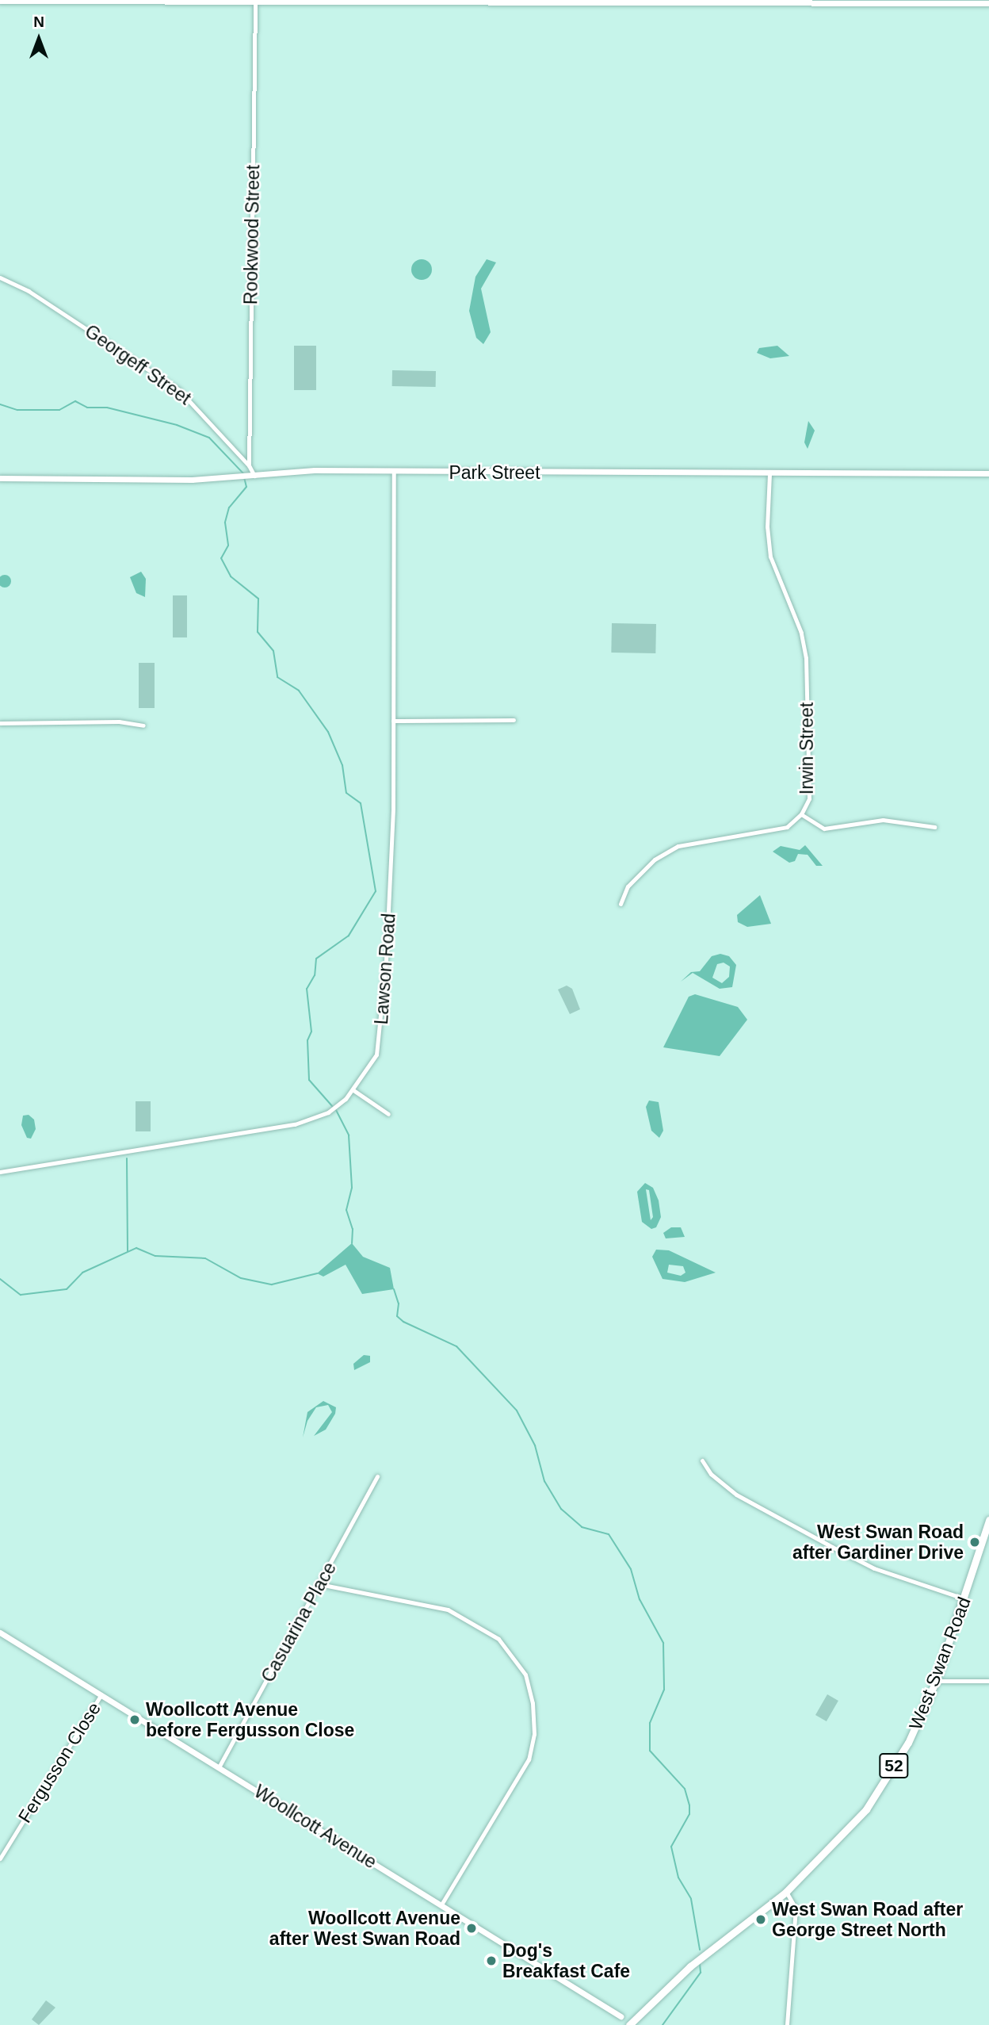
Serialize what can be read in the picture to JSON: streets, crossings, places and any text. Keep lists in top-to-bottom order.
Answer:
{
  "streets": {
    "main road": ["West Swan Road", "52"],
    "street": [
      "Rookwood Street",
      "Georgeff Street",
      "Park Street",
      "Irwin Street",
      "Lawson Road",
      "Casuarina Place",
      "Fergusson Close",
      "Woollcott Avenue"
    ]
  },
  "crossings": [
    ["Rookwood Street", "Georgeff Street"],
    ["Georgeff Street", "Park Street"],
    ["Park Street", "Irwin Street"],
    ["Park Street", "Lawson Road"],
    ["Casuarina Place", "Woollcott Avenue"],
    ["West Swan Road", "Woollcott Avenue"],
    ["Fergusson Close", "Woollcott Avenue"]
  ],
  "places": [
    "West Swan Road after Gardiner Drive",
    "Woollcott Avenue before Fergusson Close",
    "West Swan Road after George Street North",
    "Woollcott Avenue after West Swan Road",
    "Dog's Breakfast Cafe"
  ],
  "north": "top"
}
